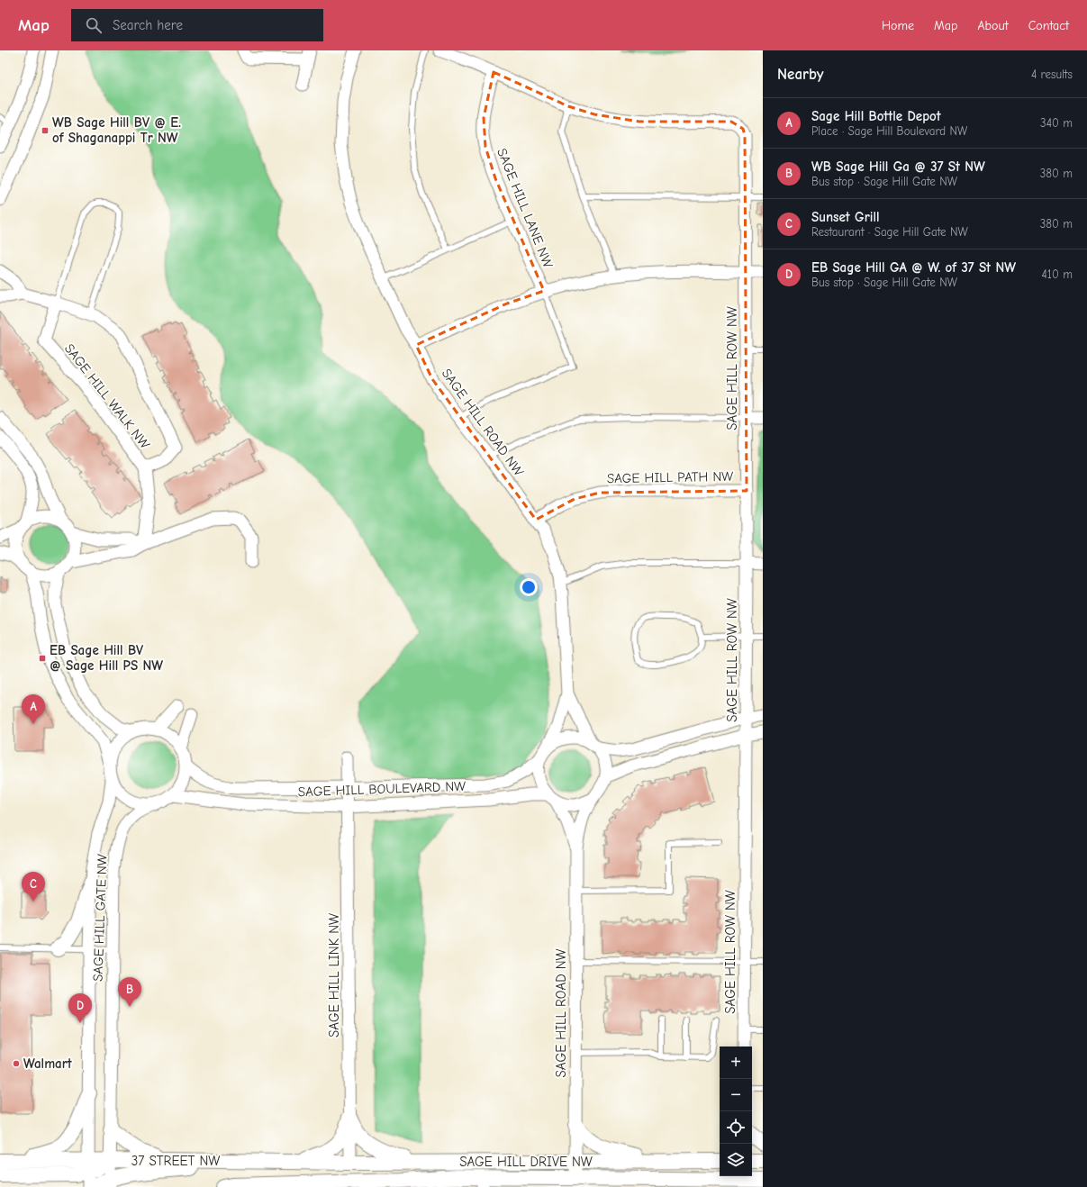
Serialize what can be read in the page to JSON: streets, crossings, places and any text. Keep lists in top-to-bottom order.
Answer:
{
  "streets": {
    "street": [
      "SAGE HILL LANE NW",
      "SAGE HILL ROW NW",
      "SAGE HILL WALK NW",
      "SAGE HILL ROAD NW",
      "SAGE HILL PATH NW",
      "SAGE HILL BOULEVARD NW",
      "SAGE HILL GATE NW",
      "SAGE HILL LINK NW",
      "37 STREET NW",
      "SAGE HILL DRIVE NW"
    ]
  },
  "crossings": [
    ["SAGE HILL ROW NW", "SAGE HILL PATH NW"],
    ["SAGE HILL ROAD NW", "SAGE HILL PATH NW"],
    ["SAGE HILL ROAD NW", "SAGE HILL BOULEVARD NW"],
    ["SAGE HILL ROAD NW", "SAGE HILL DRIVE NW"],
    ["SAGE HILL BOULEVARD NW", "SAGE HILL GATE NW"],
    ["SAGE HILL BOULEVARD NW", "SAGE HILL LINK NW"],
    ["SAGE HILL GATE NW", "37 STREET NW"],
    ["SAGE HILL LINK NW", "37 STREET NW"],
    ["SAGE HILL LINK NW", "SAGE HILL DRIVE NW"],
    ["37 STREET NW", "SAGE HILL DRIVE NW"]
  ],
  "places": {
    "transit": ["WB Sage Hill BV @ E. of Shaganappi Tr NW", "EB Sage Hill BV @ Sage Hill PS NW"],
    "other": ["Walmart"]
  },
  "page": {
    "header": "Map",
    "search": "Search here",
    "nav": [
      "Home",
      "Map",
      "About",
      "Contact"
    ],
    "heading": ["Nearby", "4 results"],
    "list": [
      {
        "mark": "A",
        "name": "Sage Hill Bottle Depot",
        "note": "Place · Sage Hill Boulevard NW",
        "value": "340 m"
      },
      {
        "mark": "B",
        "name": "WB Sage Hill Ga @ 37 St NW",
        "note": "Bus stop · Sage Hill Gate NW",
        "value": "380 m"
      },
      {
        "mark": "C",
        "name": "Sunset Grill",
        "note": "Restaurant · Sage Hill Gate NW",
        "value": "380 m"
      },
      {
        "mark": "D",
        "name": "EB Sage Hill GA @ W. of 37 St NW",
        "note": "Bus stop · Sage Hill Gate NW",
        "value": "410 m"
      }
    ],
    "pins": [
      "A",
      "C",
      "B",
      "D"
    ],
    "map_buttons": ["+", "−"]
  }
}
